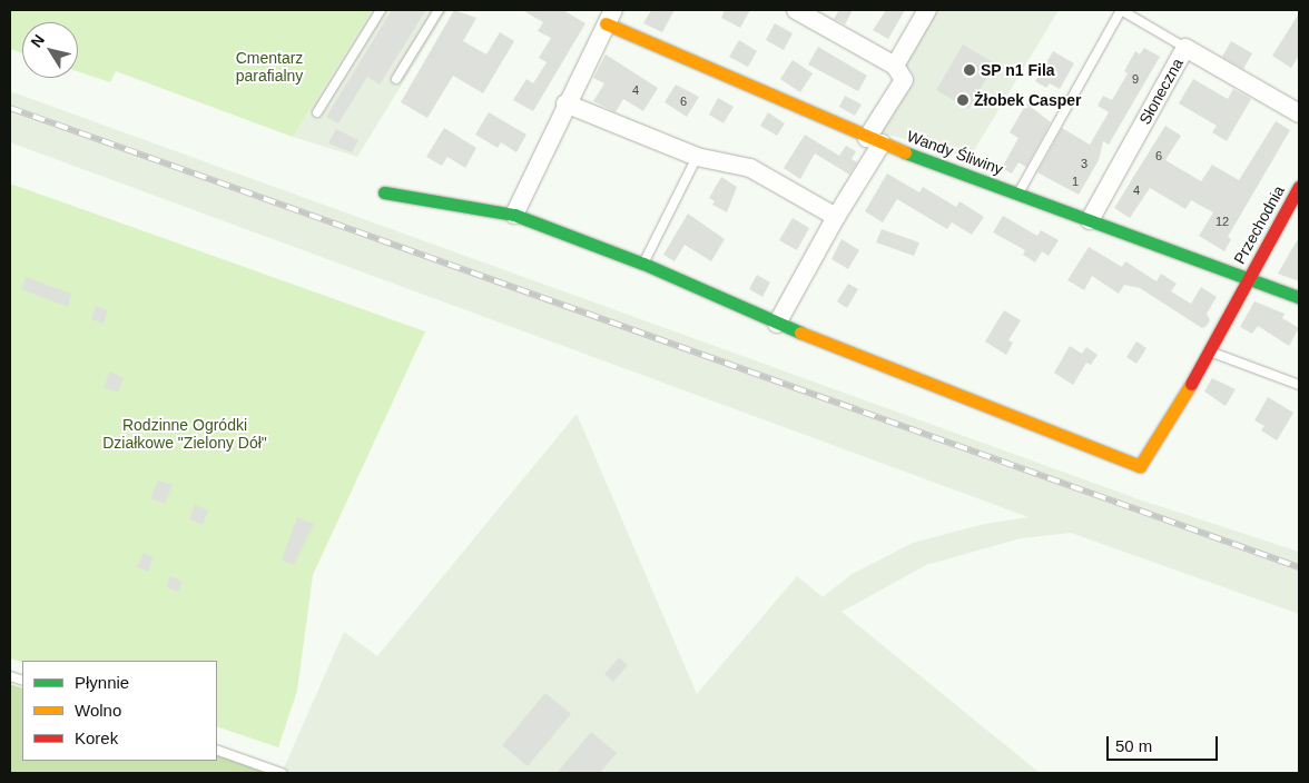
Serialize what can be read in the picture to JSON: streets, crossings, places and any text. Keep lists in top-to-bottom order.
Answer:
{
  "streets": {
    "street": ["Słoneczna", "Wandy Śliwiny", "Przechodnia"]
  },
  "crossings": [
    ["Słoneczna", "Wandy Śliwiny"],
    ["Wandy Śliwiny", "Przechodnia"]
  ],
  "parks": ["Cmentarz parafialny", "Rodzinne Ogródki Działkowe \"Zielony Dół\""],
  "places": ["SP n1 Fila", "Żłobek Casper"],
  "house_numbers": [
    "9",
    "4",
    "6",
    "6",
    "3",
    "1",
    "4",
    "12"
  ],
  "legend": ["Płynnie", "Wolno", "Korek"],
  "scale_bar": "50 m",
  "north": "top left"
}
